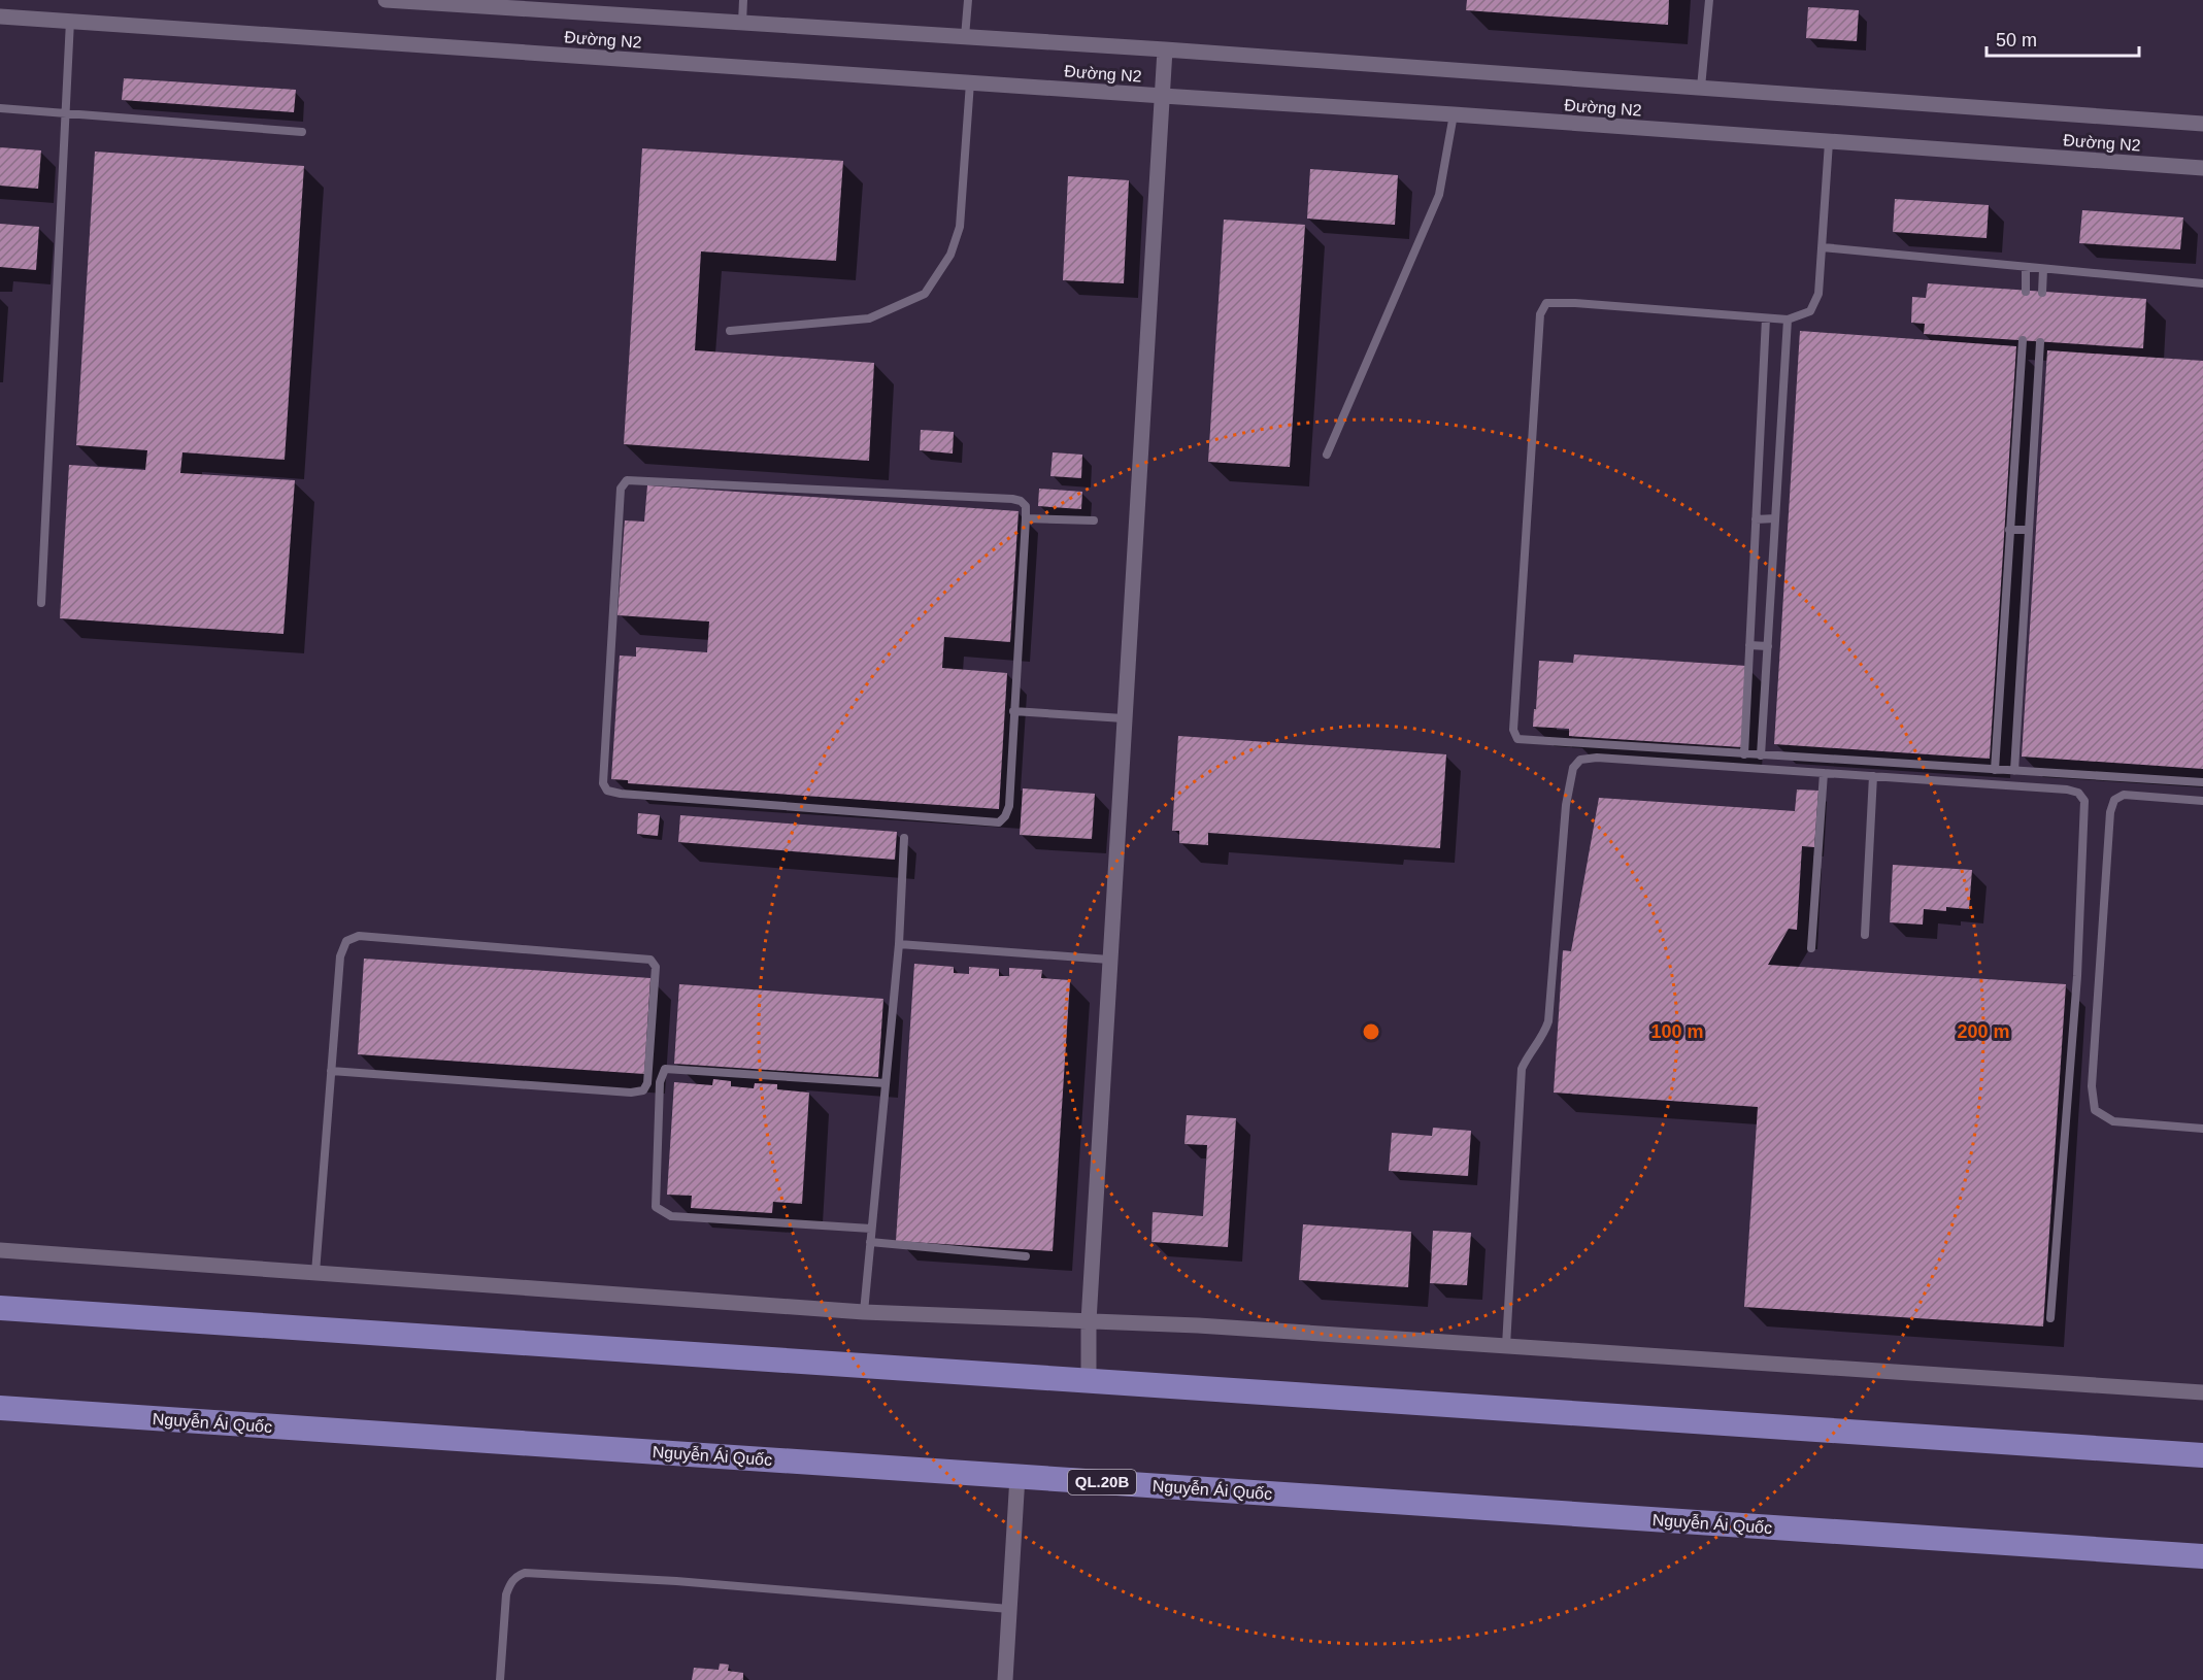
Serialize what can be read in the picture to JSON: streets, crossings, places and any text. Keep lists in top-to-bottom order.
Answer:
{
  "streets": {
    "main road": ["Nguyễn Ái Quốc", "QL.20B"],
    "street": ["Đường N2"]
  },
  "scale_bar": "50 m",
  "rings": ["100 m", "200 m"]
}
